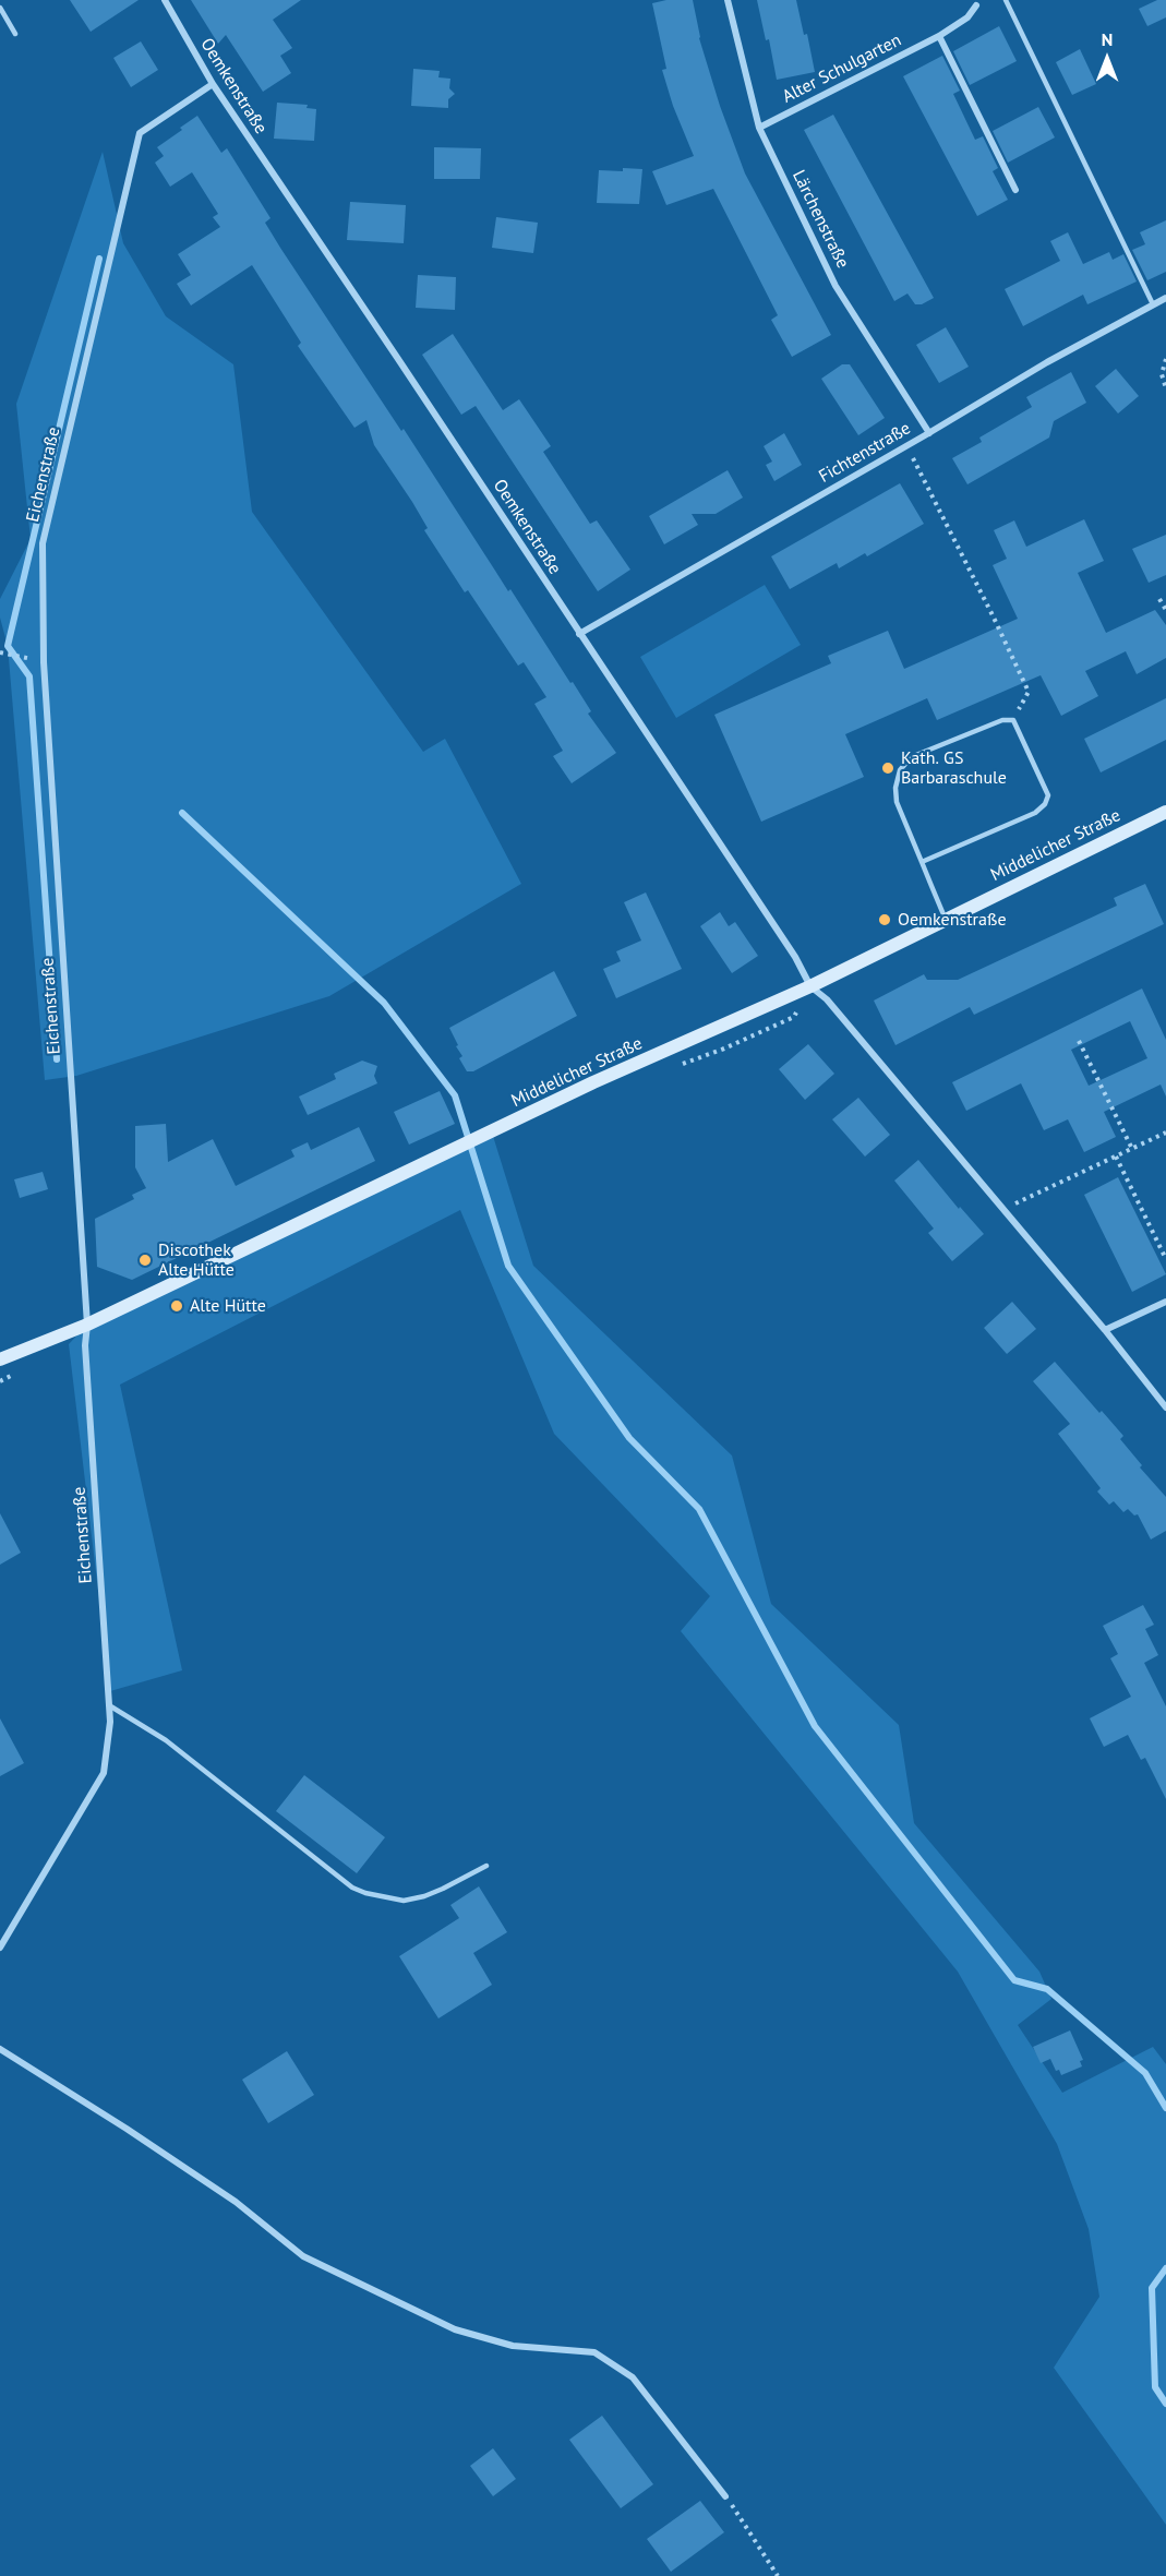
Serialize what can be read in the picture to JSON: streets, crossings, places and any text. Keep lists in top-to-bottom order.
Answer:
{
  "streets": {
    "street": [
      "Alter Schulgarten",
      "Oemkenstraße",
      "Lärchenstraße",
      "Fichtenstraße",
      "Eichenstraße",
      "Middelicher Straße"
    ]
  },
  "crossings": [
    ["Alter Schulgarten", "Lärchenstraße"],
    ["Oemkenstraße", "Fichtenstraße"],
    ["Oemkenstraße", "Eichenstraße"],
    ["Oemkenstraße", "Middelicher Straße"],
    ["Lärchenstraße", "Fichtenstraße"],
    ["Eichenstraße", "Middelicher Straße"]
  ],
  "places": [
    "Kath. GS Barbaraschule",
    "Oemkenstraße",
    "Discothek Alte Hütte",
    "Alte Hütte"
  ],
  "north": "top"
}
